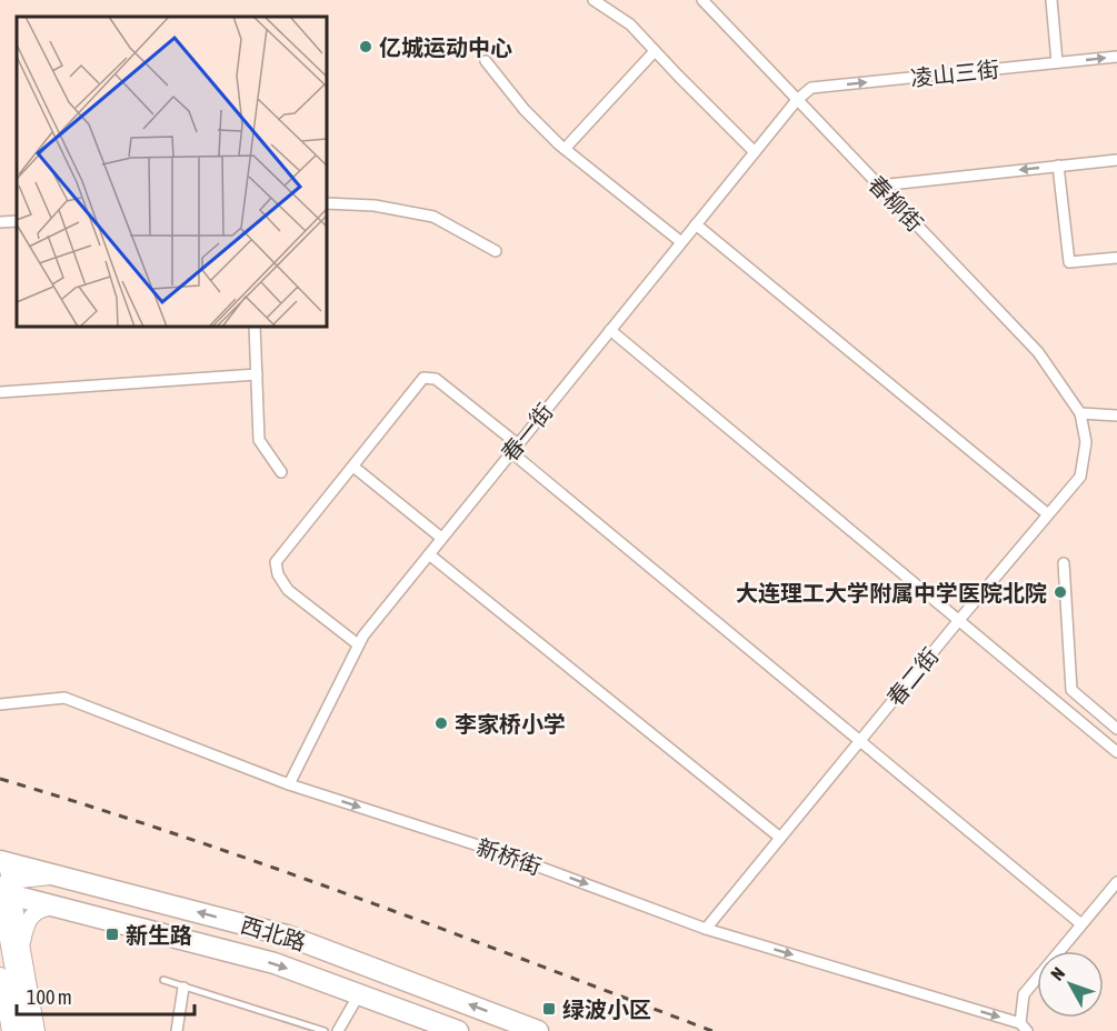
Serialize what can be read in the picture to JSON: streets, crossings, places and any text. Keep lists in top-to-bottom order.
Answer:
{
  "streets": {
    "highway": ["西北路"],
    "street": [
      "凌山三街",
      "春柳街",
      "春一街",
      "春二街",
      "新桥街"
    ]
  },
  "crossings": [
    ["凌山三街", "春柳街"],
    ["凌山三街", "春一街"],
    ["春柳街", "春一街"],
    ["春柳街", "春二街"],
    ["春一街", "新桥街"],
    ["春二街", "新桥街"]
  ],
  "one_way": ["凌山三街", "新桥街"],
  "places": {
    "other": ["亿城运动中心", "大连理工大学附属中学医院北院", "李家桥小学"],
    "transit": ["新生路", "绿波小区"]
  },
  "scale_bar": "100 m",
  "north": "top left"
}
